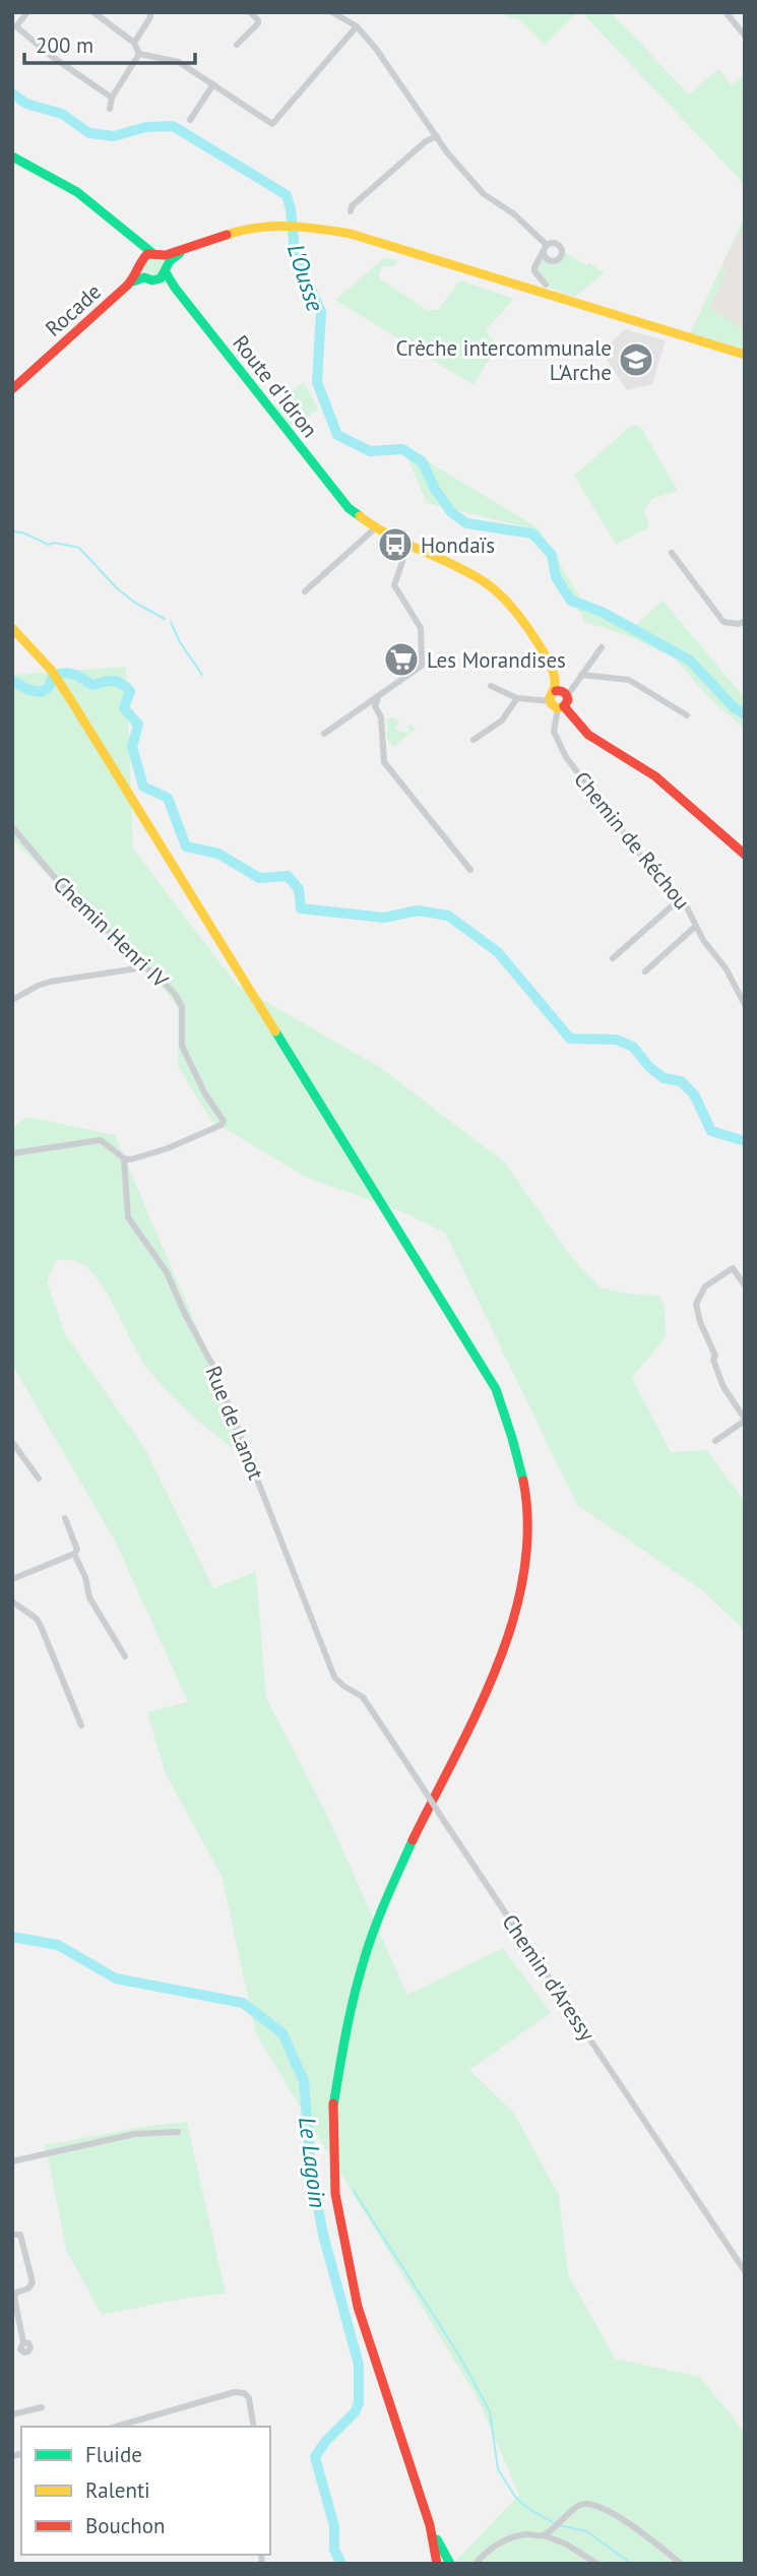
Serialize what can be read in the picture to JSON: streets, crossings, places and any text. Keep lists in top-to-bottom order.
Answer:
{
  "streets": {
    "main road": ["Rocade", "Route d'Idron"],
    "street": [
      "Chemin de Réchou",
      "Chemin Henri IV",
      "Rue de Lanot",
      "Chemin d'Aressy"
    ]
  },
  "crossings": [
    ["Rocade", "Route d'Idron"],
    ["Route d'Idron", "Chemin de Réchou"],
    ["Chemin Henri IV", "Rue de Lanot"],
    ["Rue de Lanot", "Chemin d'Aressy"]
  ],
  "water": ["L'Ousse", "Le Lagoin"],
  "places": {
    "school or university": ["Crèche intercommunale L'Arche"],
    "bus stop": ["Hondaïs"],
    "supermarket": ["Les Morandises"]
  },
  "legend": ["Fluide", "Ralenti", "Bouchon"],
  "scale_bar": "200 m"
}
